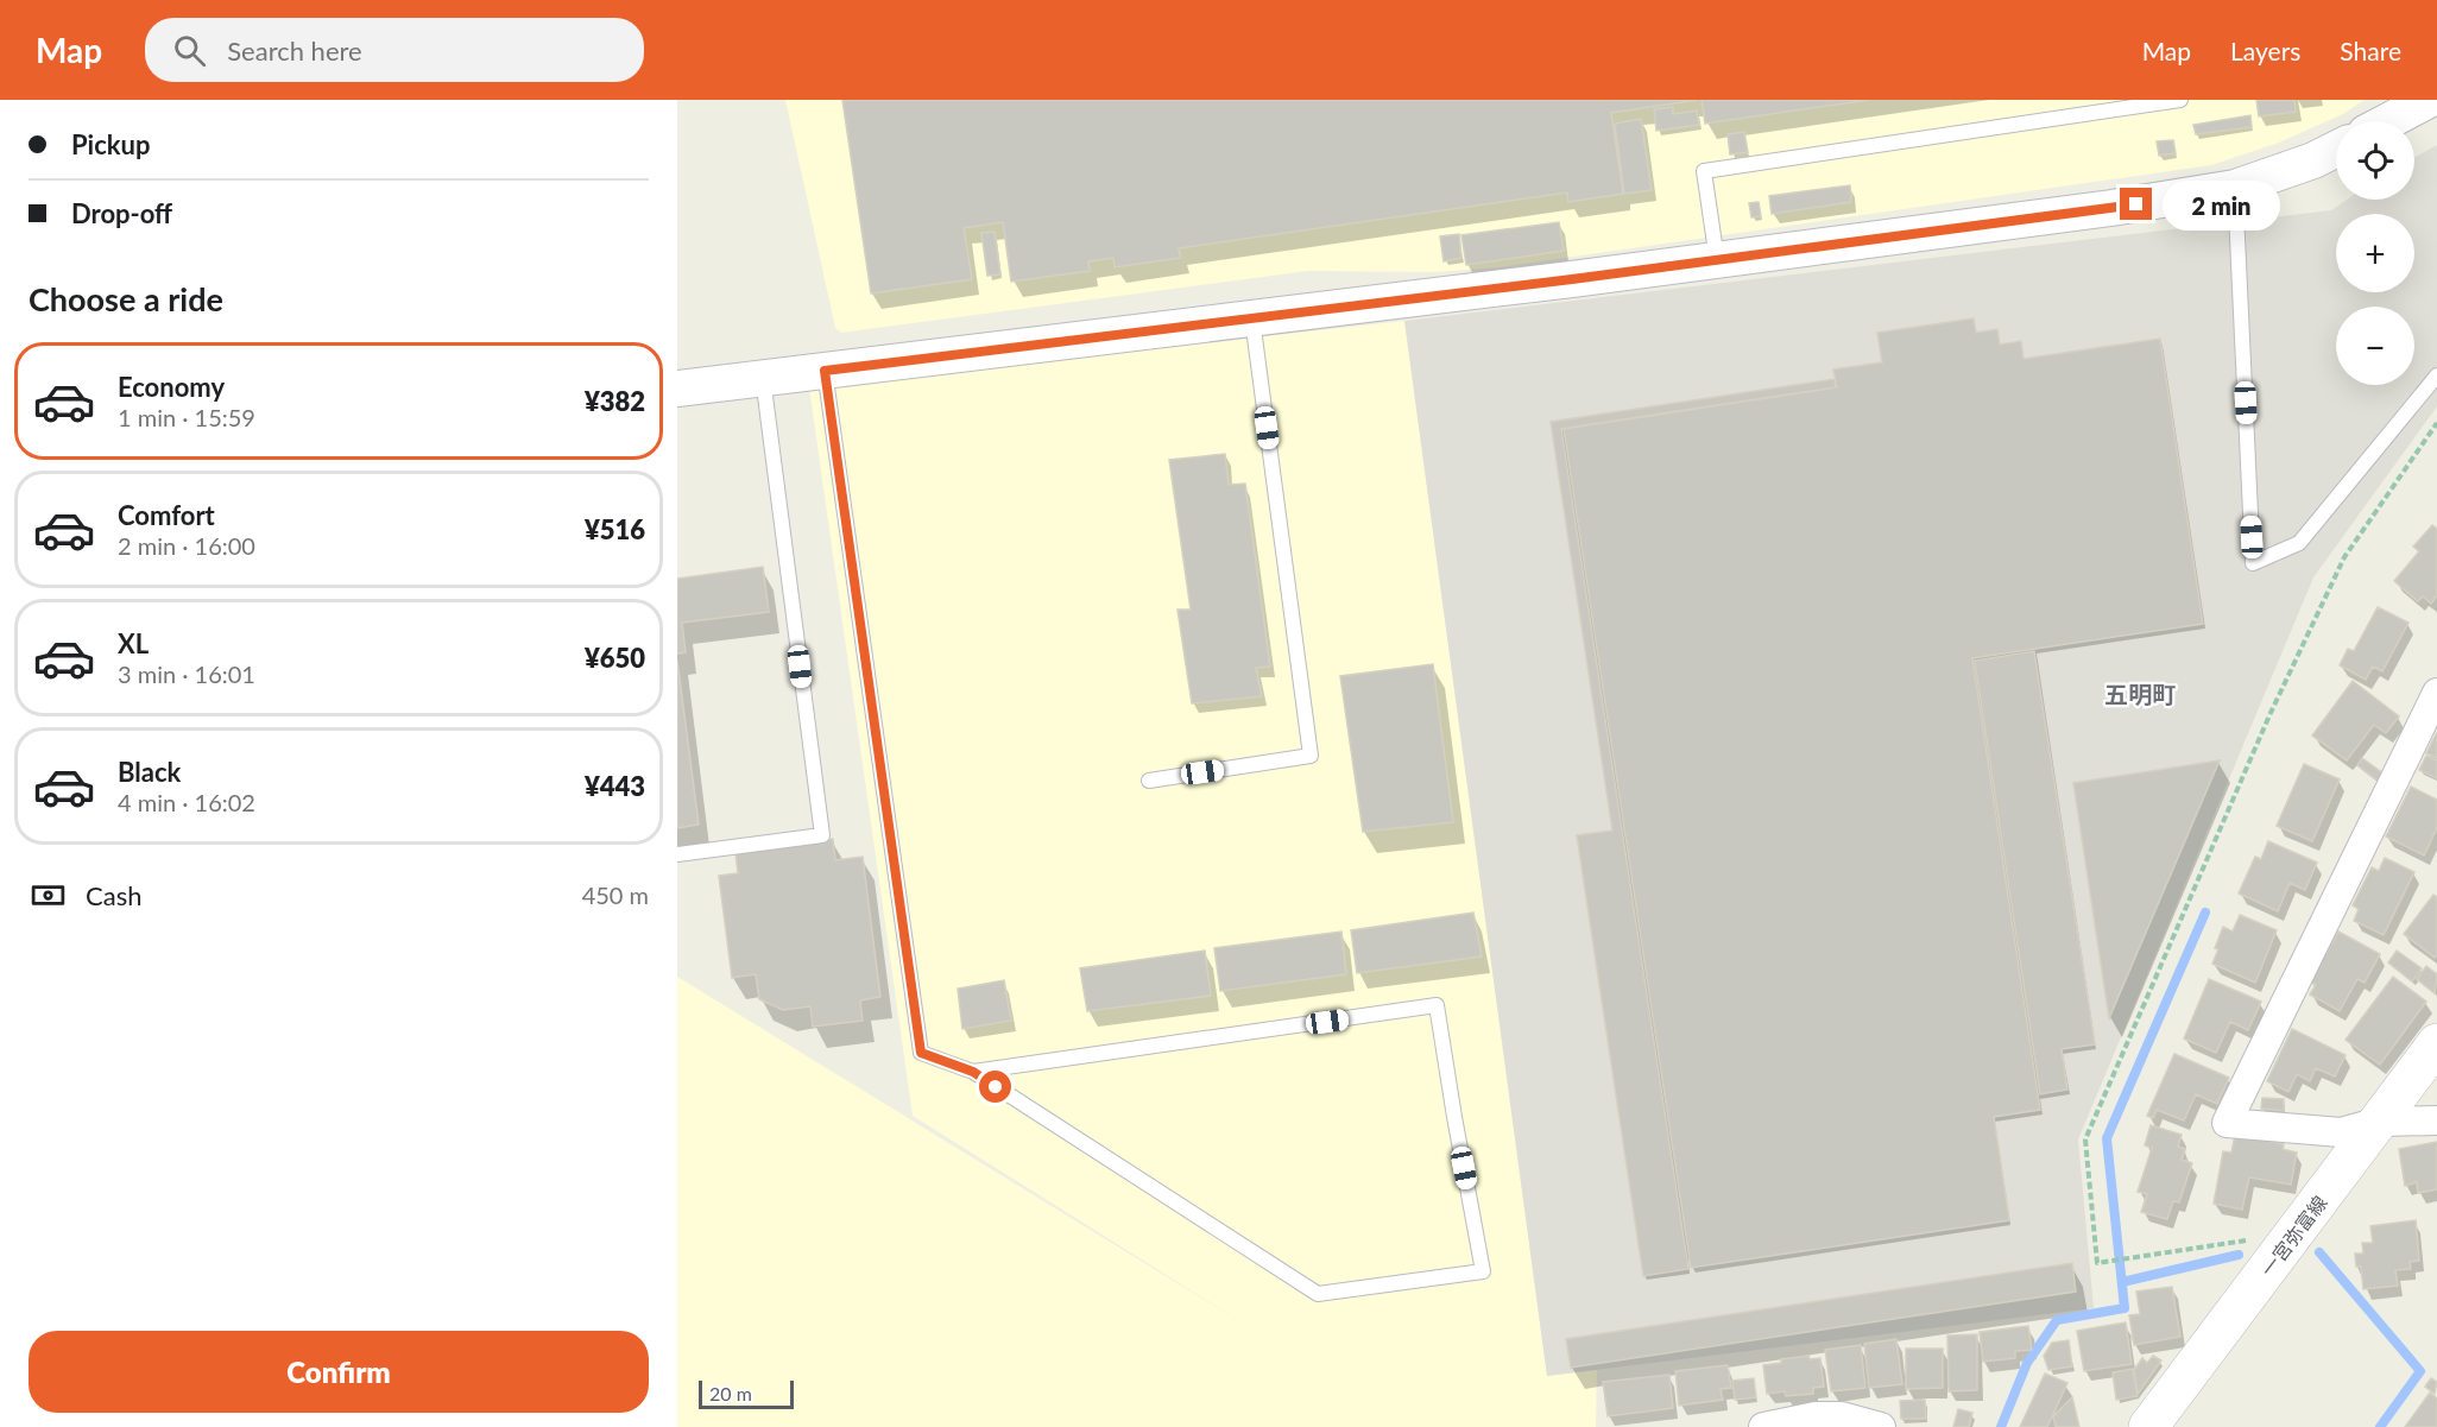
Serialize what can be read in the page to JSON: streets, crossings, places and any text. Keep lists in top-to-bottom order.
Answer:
{
  "streets": {
    "main road": ["一宮弥富線"]
  },
  "districts": ["五明町"],
  "scale_bar": "20 m",
  "page": {
    "header": "Map",
    "search": "Search here",
    "nav": ["Map", "Layers", "Share"],
    "banner": ["Pickup", "Drop-off"],
    "map_buttons": ["+", "−"],
    "bubble": "2 min",
    "heading": "Choose a ride",
    "list": [
      {
        "name": "Economy",
        "note": "1 min · 15:59",
        "value": "¥382"
      },
      {
        "name": "Comfort",
        "note": "2 min · 16:00",
        "value": "¥516"
      },
      {
        "name": "XL",
        "note": "3 min · 16:01",
        "value": "¥650"
      },
      {
        "name": "Black",
        "note": "4 min · 16:02",
        "value": "¥443"
      }
    ],
    "pay": ["Cash", "450 m"],
    "buttons": "Confirm",
    "scale": "20 m"
  }
}
